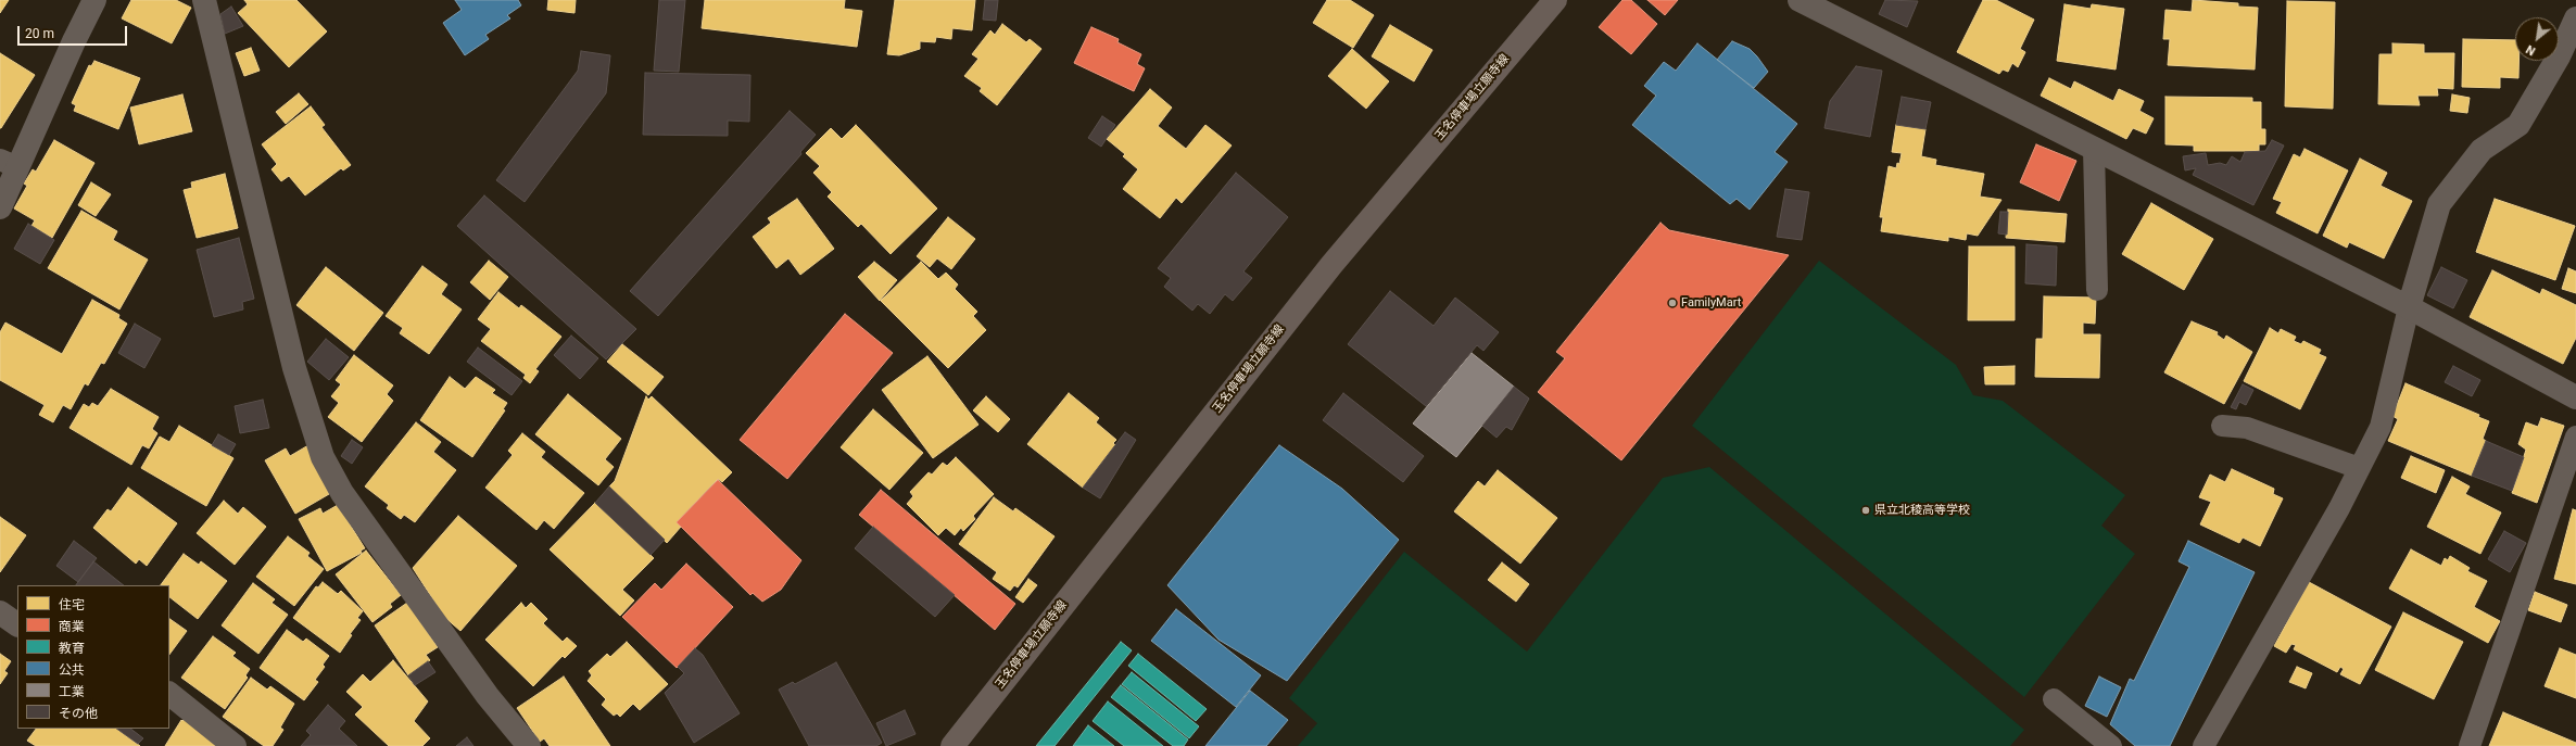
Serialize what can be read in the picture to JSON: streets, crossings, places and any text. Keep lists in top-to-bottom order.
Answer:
{
  "streets": {
    "main road": ["玉名停車場立願寺線"]
  },
  "places": ["FamilyMart", "県立北稜高等学校"],
  "legend": [
    "住宅",
    "商業",
    "教育",
    "公共",
    "工業",
    "その他"
  ],
  "scale_bar": "20 m",
  "north": "bottom left"
}
